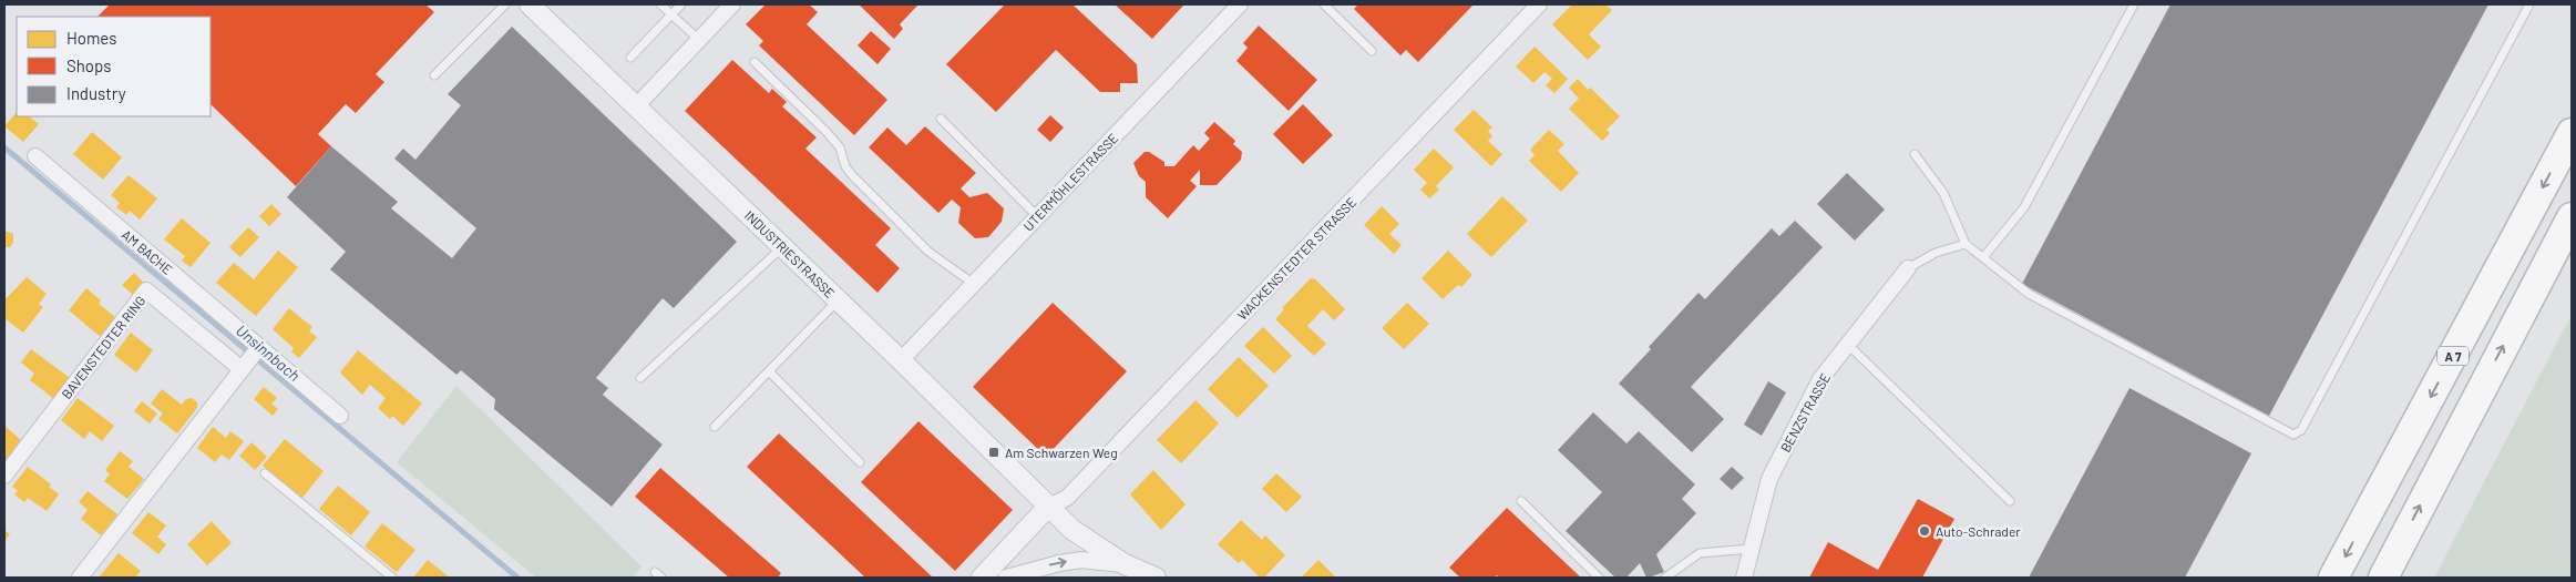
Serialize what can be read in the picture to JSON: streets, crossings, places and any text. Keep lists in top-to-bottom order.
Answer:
{
  "streets": {
    "highway": ["A 7"],
    "street": [
      "UTERMÖHLESTRASSE",
      "AM BACHE",
      "INDUSTRIESTRASSE",
      "WACKENSTEDTER STRASSE",
      "BAVENSTEDTER RING",
      "BENZSTRASSE"
    ]
  },
  "crossings": [
    ["UTERMÖHLESTRASSE", "INDUSTRIESTRASSE"],
    ["AM BACHE", "BAVENSTEDTER RING"],
    ["INDUSTRIESTRASSE", "WACKENSTEDTER STRASSE"]
  ],
  "water": ["Unsinnbach"],
  "places": {
    "transit": ["Am Schwarzen Weg"],
    "other": ["Auto-Schrader"]
  },
  "legend": ["Homes", "Shops", "Industry"]
}
